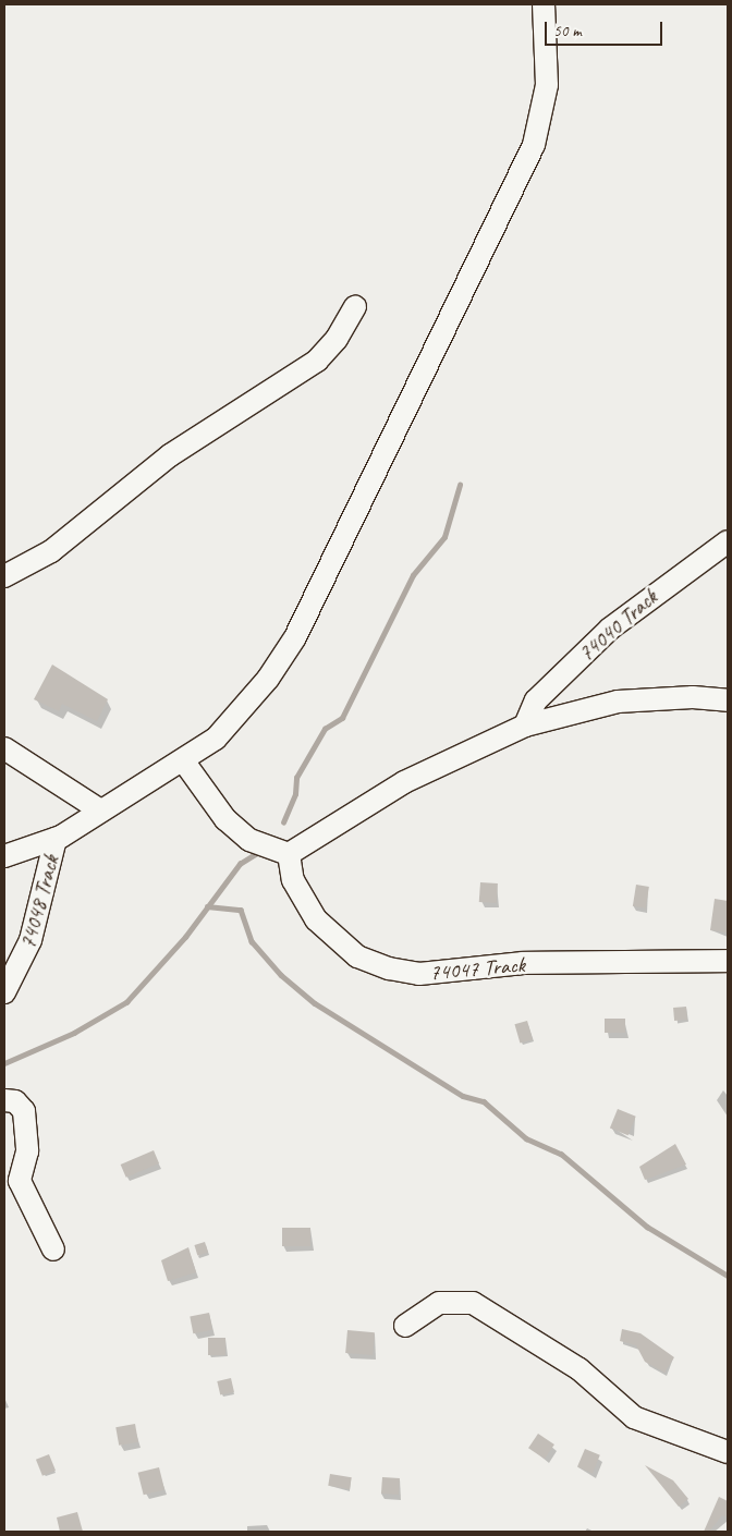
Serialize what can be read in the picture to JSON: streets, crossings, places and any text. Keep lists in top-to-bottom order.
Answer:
{
  "streets": {
    "street": ["74040 Track", "74048 Track", "74047 Track"]
  },
  "scale_bar": "50 m"
}
